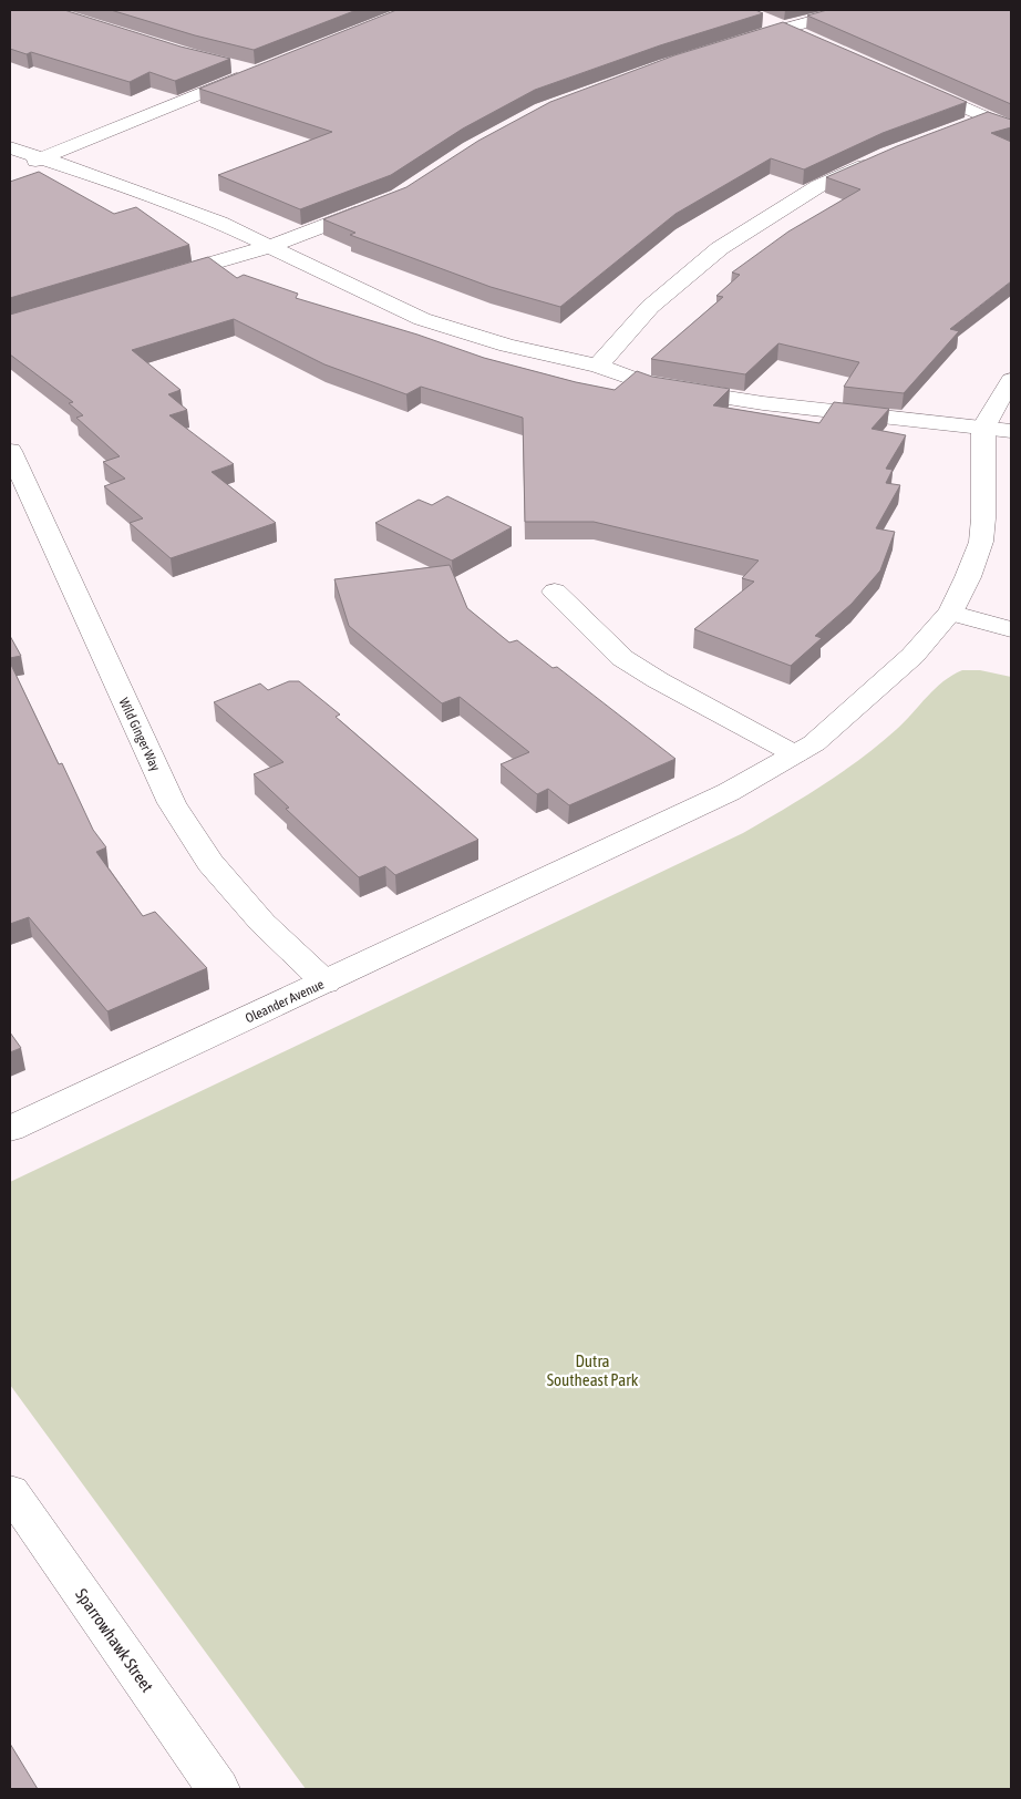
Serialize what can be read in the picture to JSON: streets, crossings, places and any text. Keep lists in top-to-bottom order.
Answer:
{
  "streets": {
    "street": ["Wild Ginger Way", "Oleander Avenue", "Sparrowhawk Street"]
  },
  "crossings": [
    ["Wild Ginger Way", "Oleander Avenue"]
  ],
  "parks": ["Dutra Southeast Park"]
}
